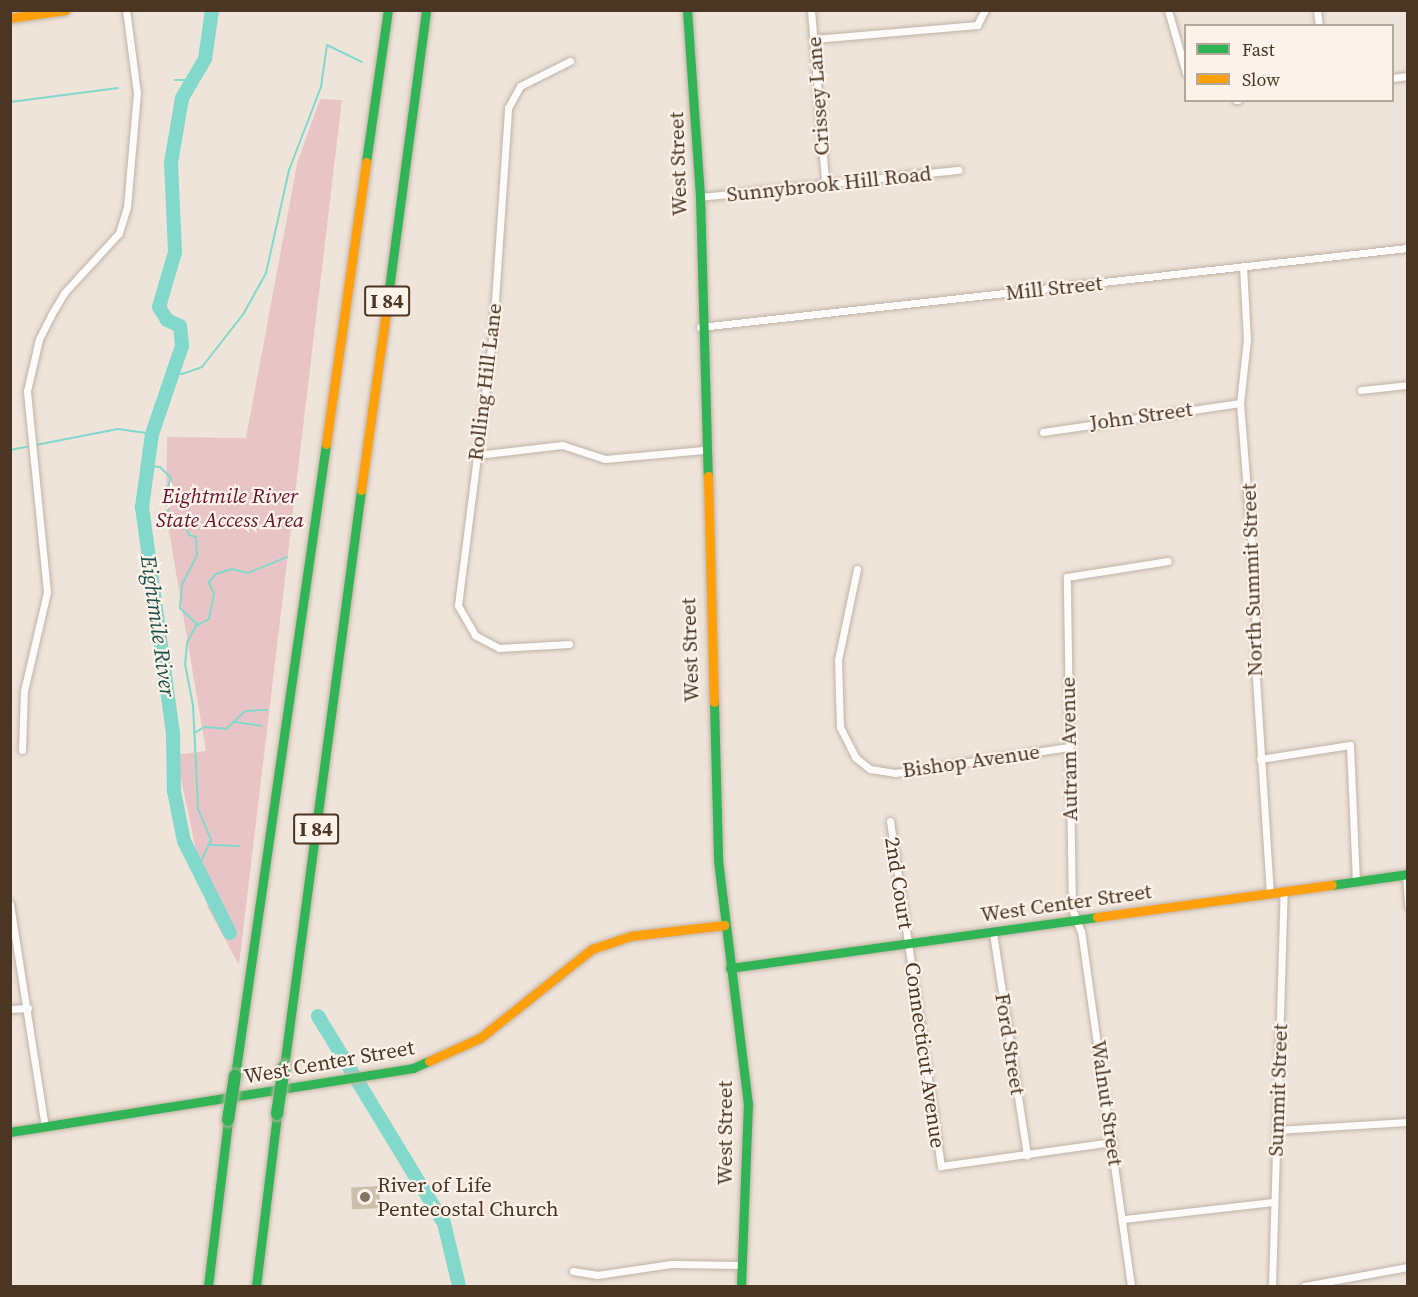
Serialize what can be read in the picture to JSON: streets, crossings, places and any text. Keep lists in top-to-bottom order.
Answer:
{
  "streets": {
    "main road": ["West Street", "I 84", "West Center Street"],
    "street": [
      "Crissey Lane",
      "Sunnybrook Hill Road",
      "Mill Street",
      "Rolling Hill Lane",
      "John Street",
      "North Summit Street",
      "Autram Avenue",
      "Bishop Avenue",
      "2nd Court",
      "Ford Street",
      "Connecticut Avenue",
      "Summit Street",
      "Walnut Street"
    ]
  },
  "crossings": [
    ["Crissey Lane", "Sunnybrook Hill Road"],
    ["West Street", "Sunnybrook Hill Road"],
    ["West Street", "Mill Street"],
    ["West Street", "West Center Street"],
    ["Mill Street", "North Summit Street"],
    ["John Street", "North Summit Street"],
    ["North Summit Street", "West Center Street"],
    ["Autram Avenue", "Bishop Avenue"],
    ["Autram Avenue", "West Center Street"],
    ["Autram Avenue", "Walnut Street"],
    ["2nd Court", "West Center Street"],
    ["2nd Court", "Connecticut Avenue"],
    ["West Center Street", "Ford Street"],
    ["West Center Street", "Connecticut Avenue"],
    ["West Center Street", "Summit Street"],
    ["West Center Street", "Walnut Street"],
    ["Ford Street", "Connecticut Avenue"]
  ],
  "water": ["Eightmile River"],
  "parks": ["Eightmile River State Access Area"],
  "places": ["River of Life Pentecostal Church"],
  "legend": ["Fast", "Slow"]
}
